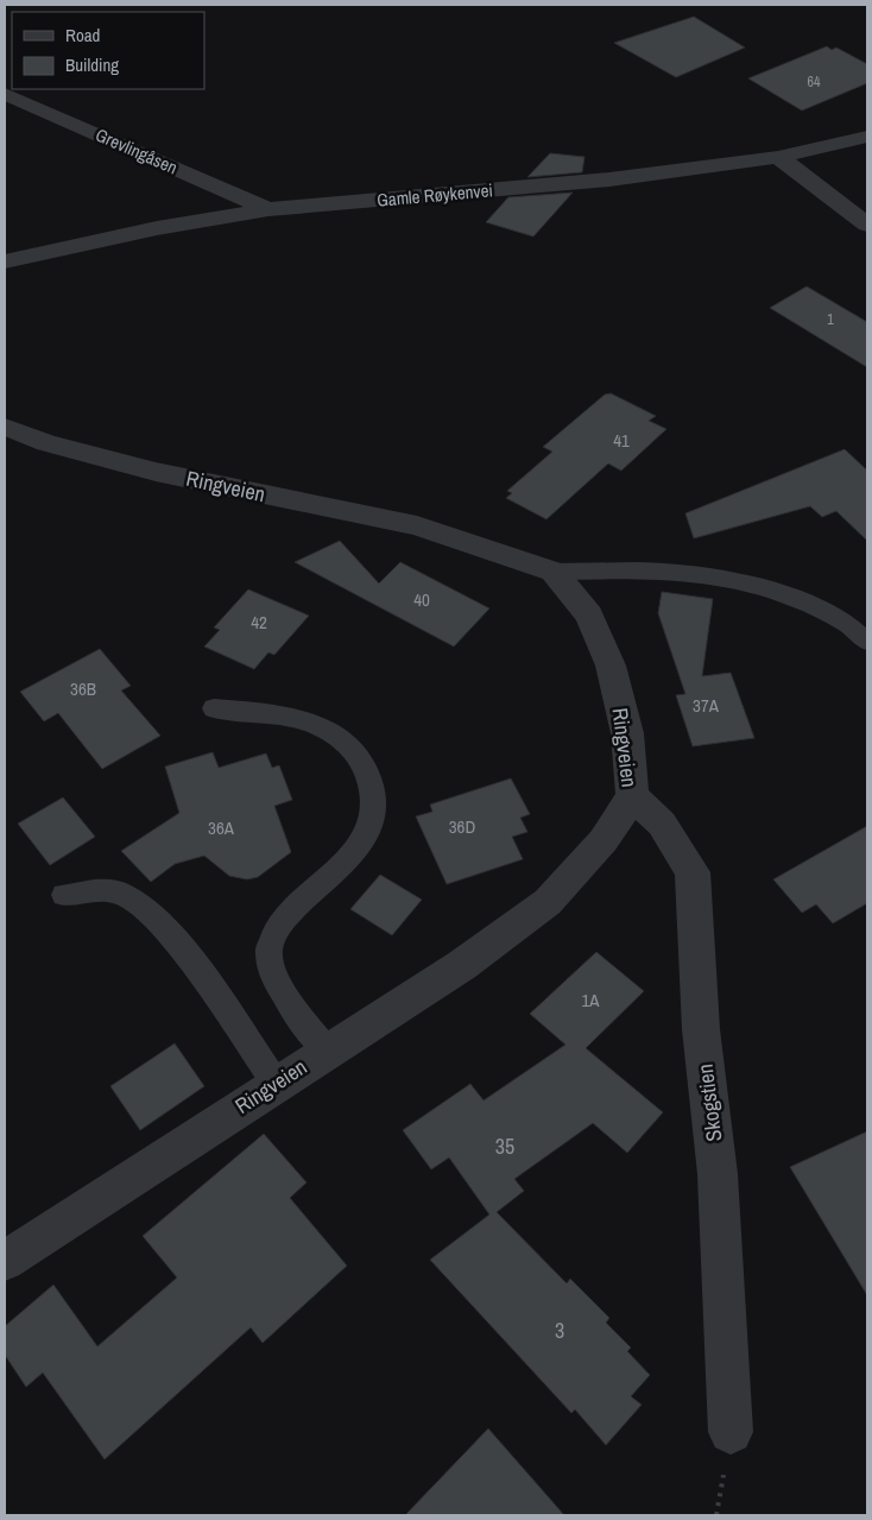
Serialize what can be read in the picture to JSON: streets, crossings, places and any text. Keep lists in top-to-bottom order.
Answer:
{
  "streets": {
    "street": [
      "Grevlingåsen",
      "Gamle Røykenvei",
      "Ringveien",
      "Skogstien"
    ]
  },
  "crossings": [
    ["Grevlingåsen", "Gamle Røykenvei"],
    ["Ringveien", "Skogstien"]
  ],
  "house_numbers": [
    "64",
    "1",
    "41",
    "40",
    "42",
    "36B",
    "37A",
    "36D",
    "36A",
    "1A",
    "35",
    "3"
  ],
  "legend": ["Road", "Building"]
}
